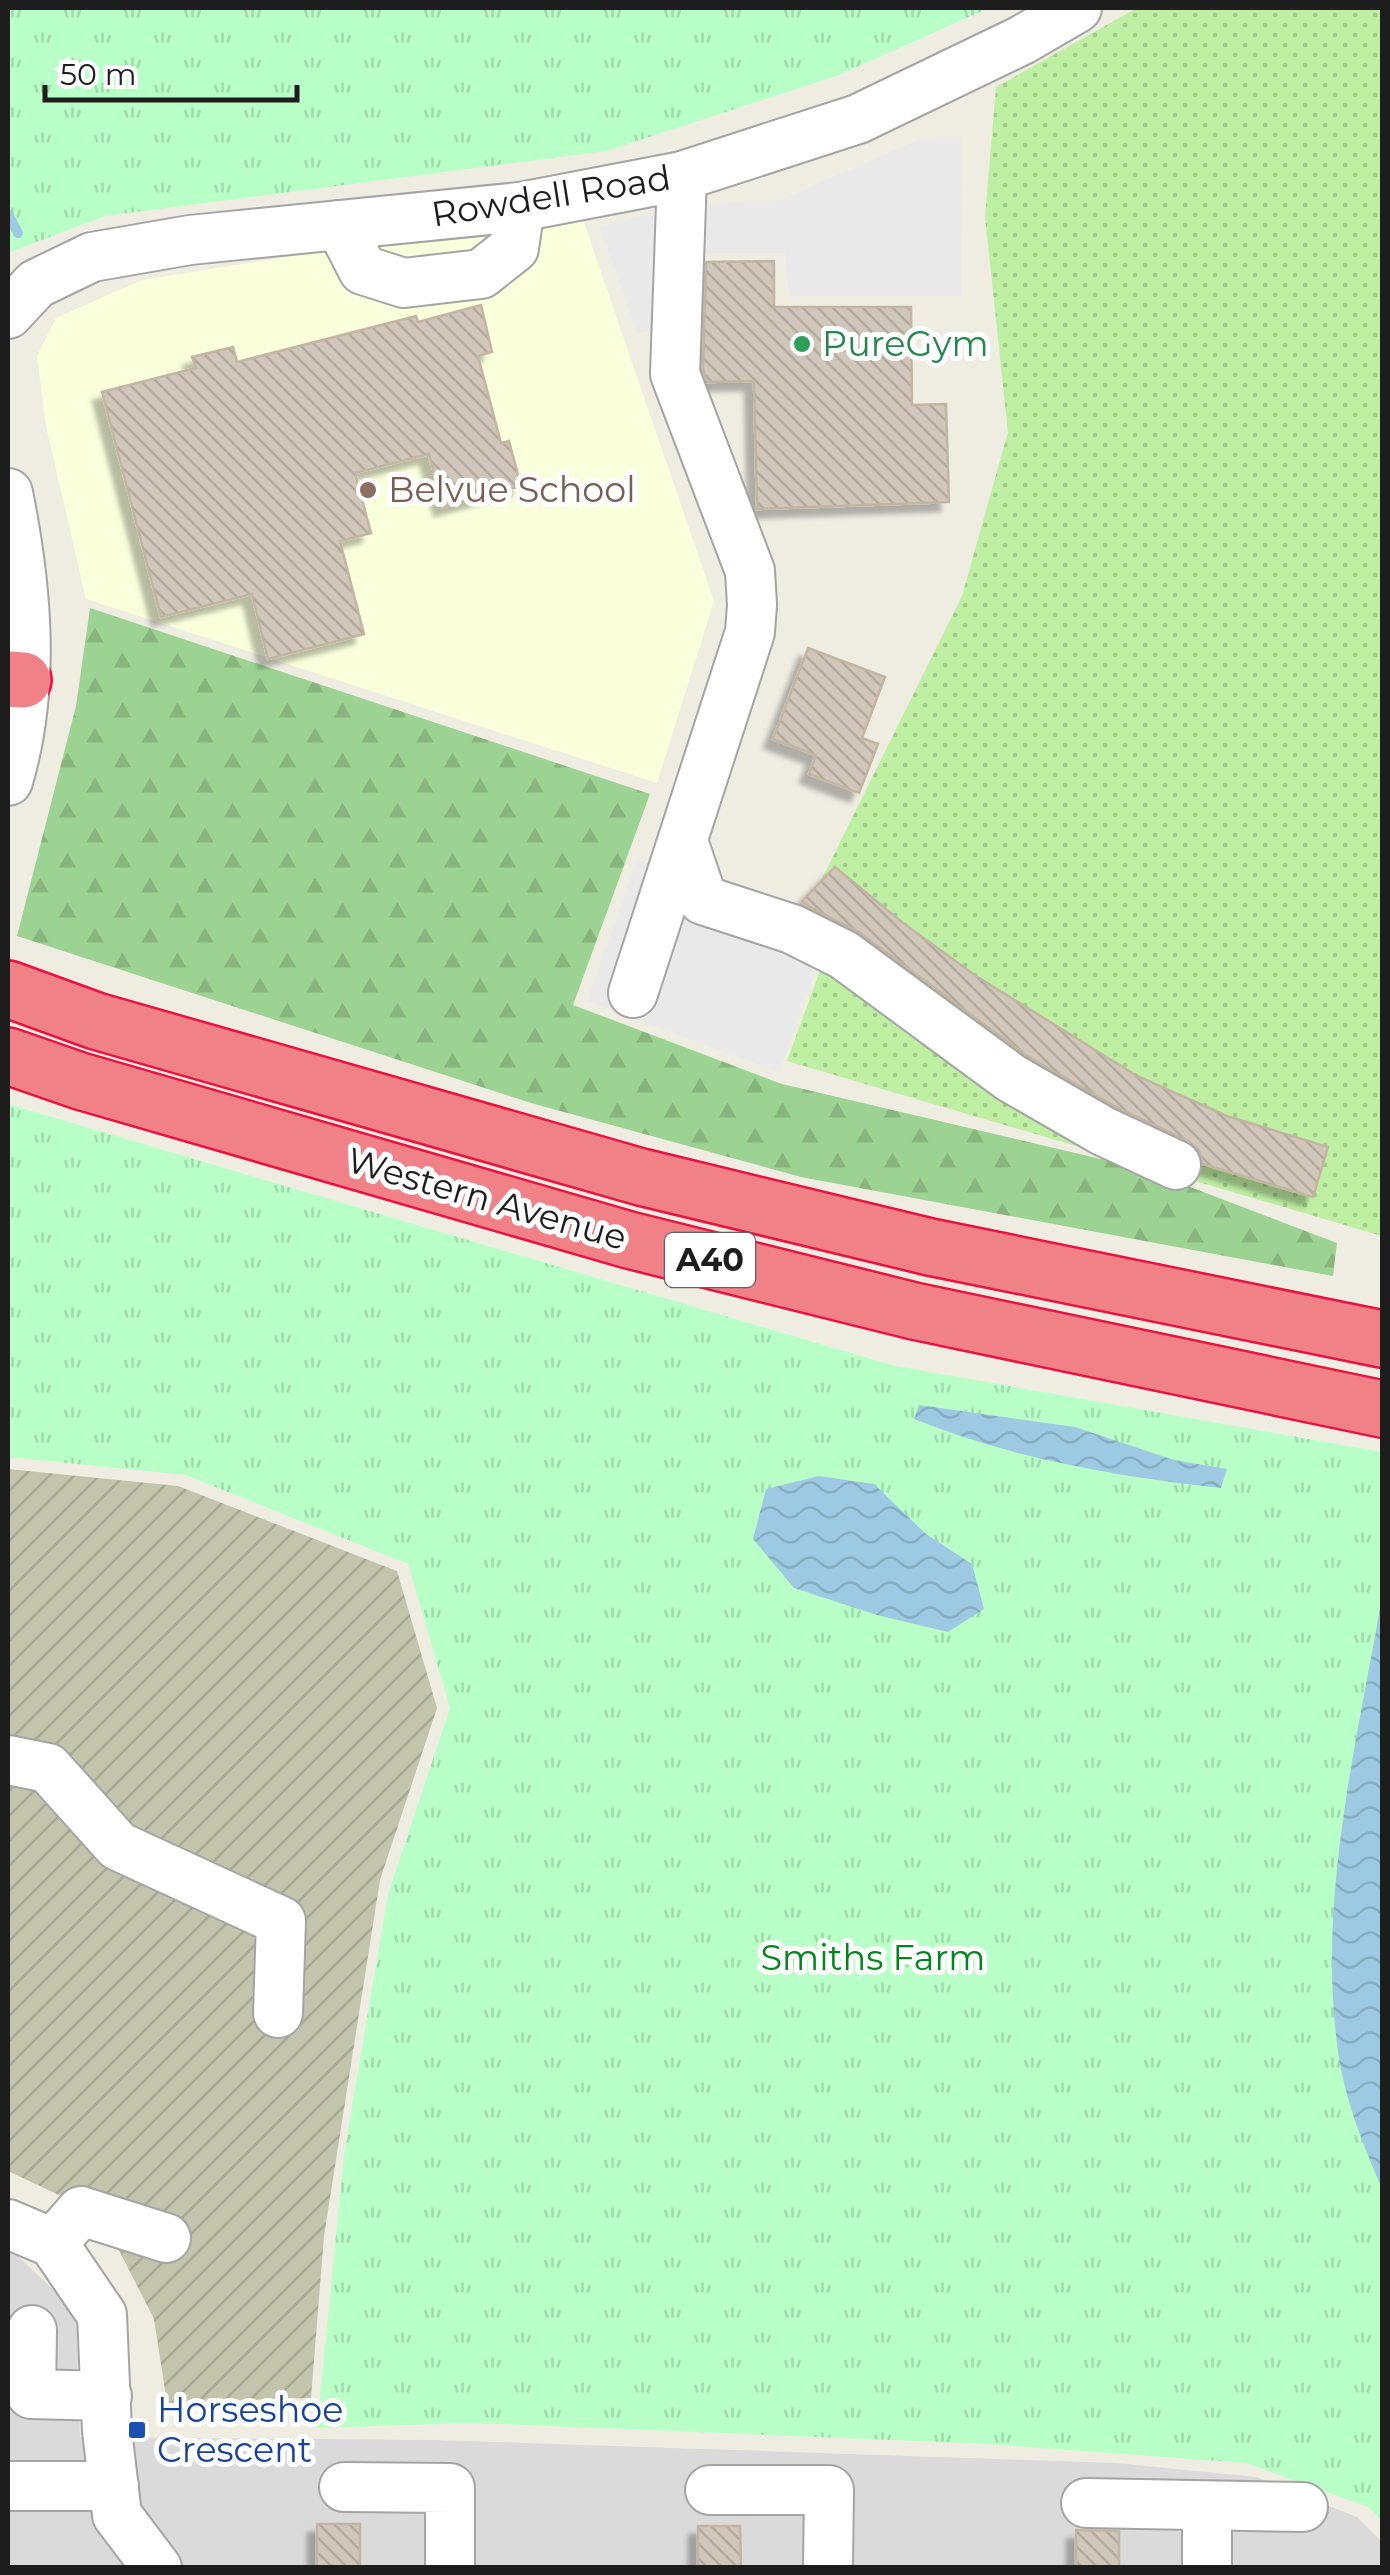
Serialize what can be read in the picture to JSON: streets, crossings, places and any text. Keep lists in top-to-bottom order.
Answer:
{
  "streets": {
    "highway": ["Western Avenue", "A40"],
    "street": ["Rowdell Road"]
  },
  "parks": ["Smiths Farm"],
  "places": {
    "other": ["PureGym", "Belvue School"],
    "transit": ["Horseshoe Crescent"]
  },
  "scale_bar": "50 m"
}
